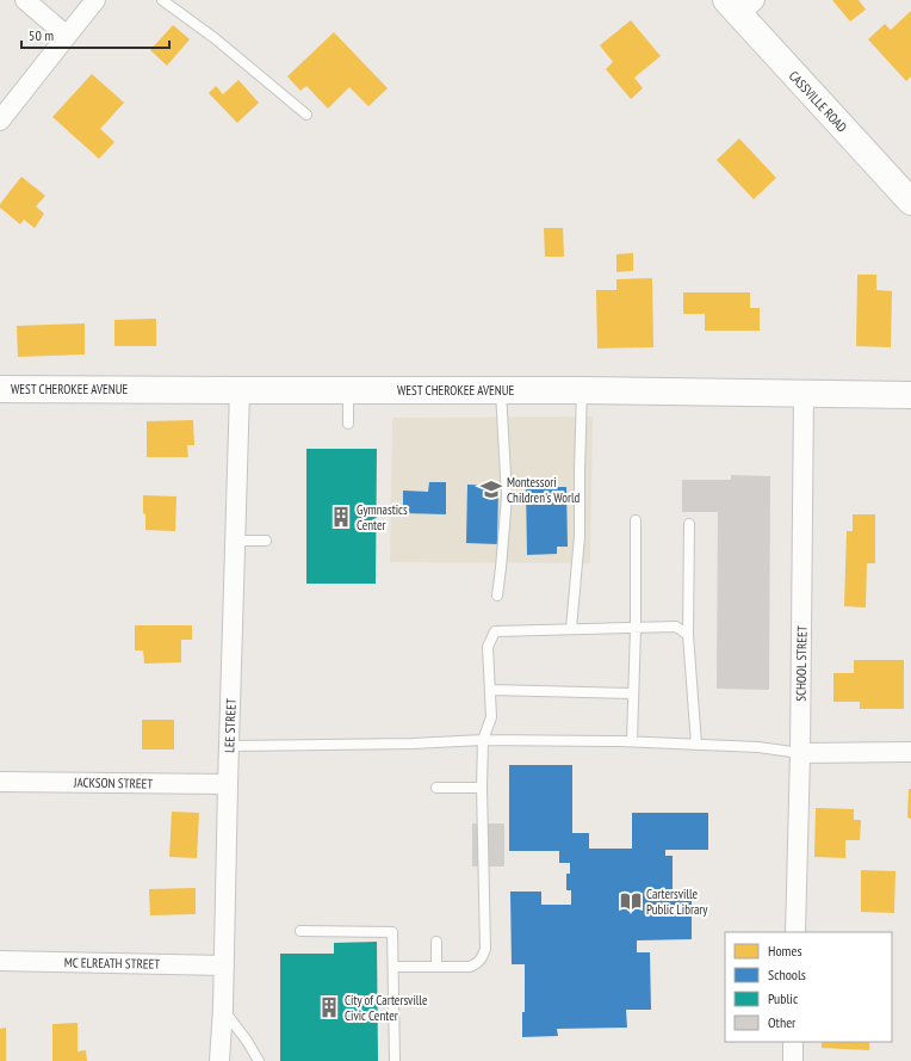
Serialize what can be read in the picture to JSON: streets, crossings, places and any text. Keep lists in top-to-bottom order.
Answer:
{
  "streets": {
    "main road": ["CASSVILLE ROAD", "WEST CHEROKEE AVENUE"],
    "street": [
      "SCHOOL STREET",
      "LEE STREET",
      "JACKSON STREET",
      "MC ELREATH STREET"
    ]
  },
  "crossings": [
    ["WEST CHEROKEE AVENUE", "SCHOOL STREET"],
    ["WEST CHEROKEE AVENUE", "LEE STREET"],
    ["LEE STREET", "JACKSON STREET"],
    ["LEE STREET", "MC ELREATH STREET"]
  ],
  "places": {
    "school or university": ["Montessori Children's World"],
    "building": ["Gymnastics Center", "City of Cartersville Civic Center"],
    "library": ["Cartersville Public Library"]
  },
  "legend": [
    "Homes",
    "Schools",
    "Public",
    "Other"
  ],
  "scale_bar": "50 m"
}
